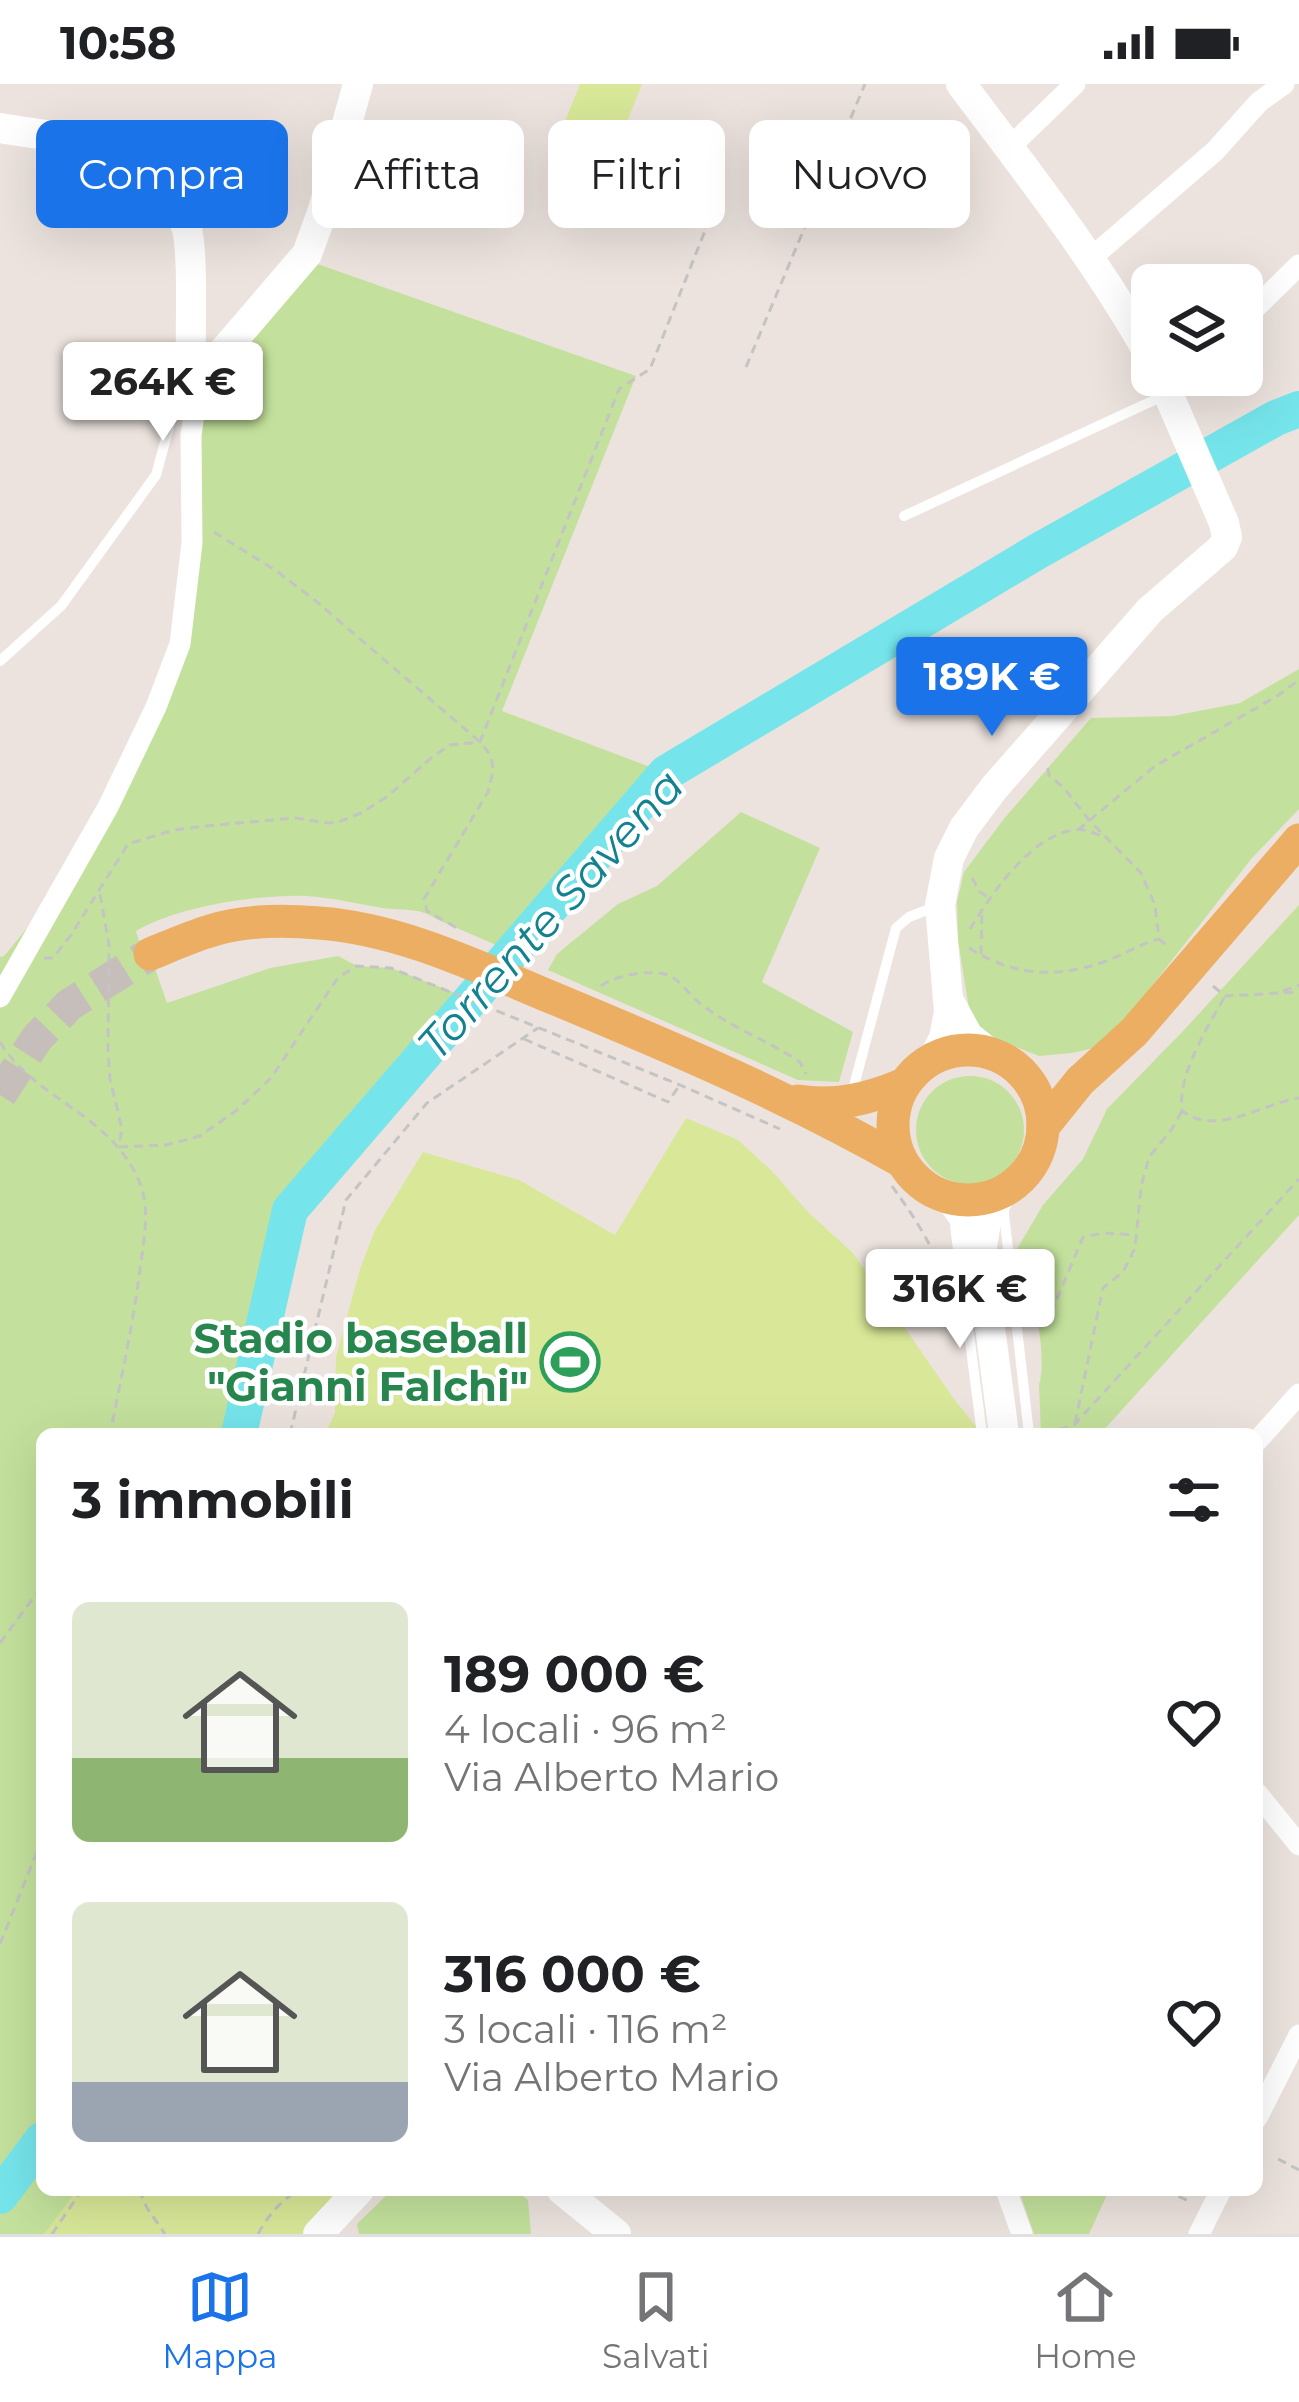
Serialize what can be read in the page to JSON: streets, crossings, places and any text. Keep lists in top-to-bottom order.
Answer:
{
  "water": ["Torrente Savena"],
  "places": {
    "sports": ["Stadio baseball \"Gianni Falchi\""]
  },
  "page": {
    "status": "10:58",
    "chip": [
      "Compra",
      "Affitta",
      "Filtri",
      "Nuovo"
    ],
    "price": ["264K €", "189K €", "316K €"],
    "heading": "3 immobili",
    "list": [
      {
        "name": "189 000 €",
        "note": "4 locali · 96 m² · Via Alberto Mario"
      },
      {
        "name": "316 000 €",
        "note": "3 locali · 116 m² · Via Alberto Mario"
      }
    ],
    "tabs": ["Mappa", "Salvati", "Home"]
  }
}
